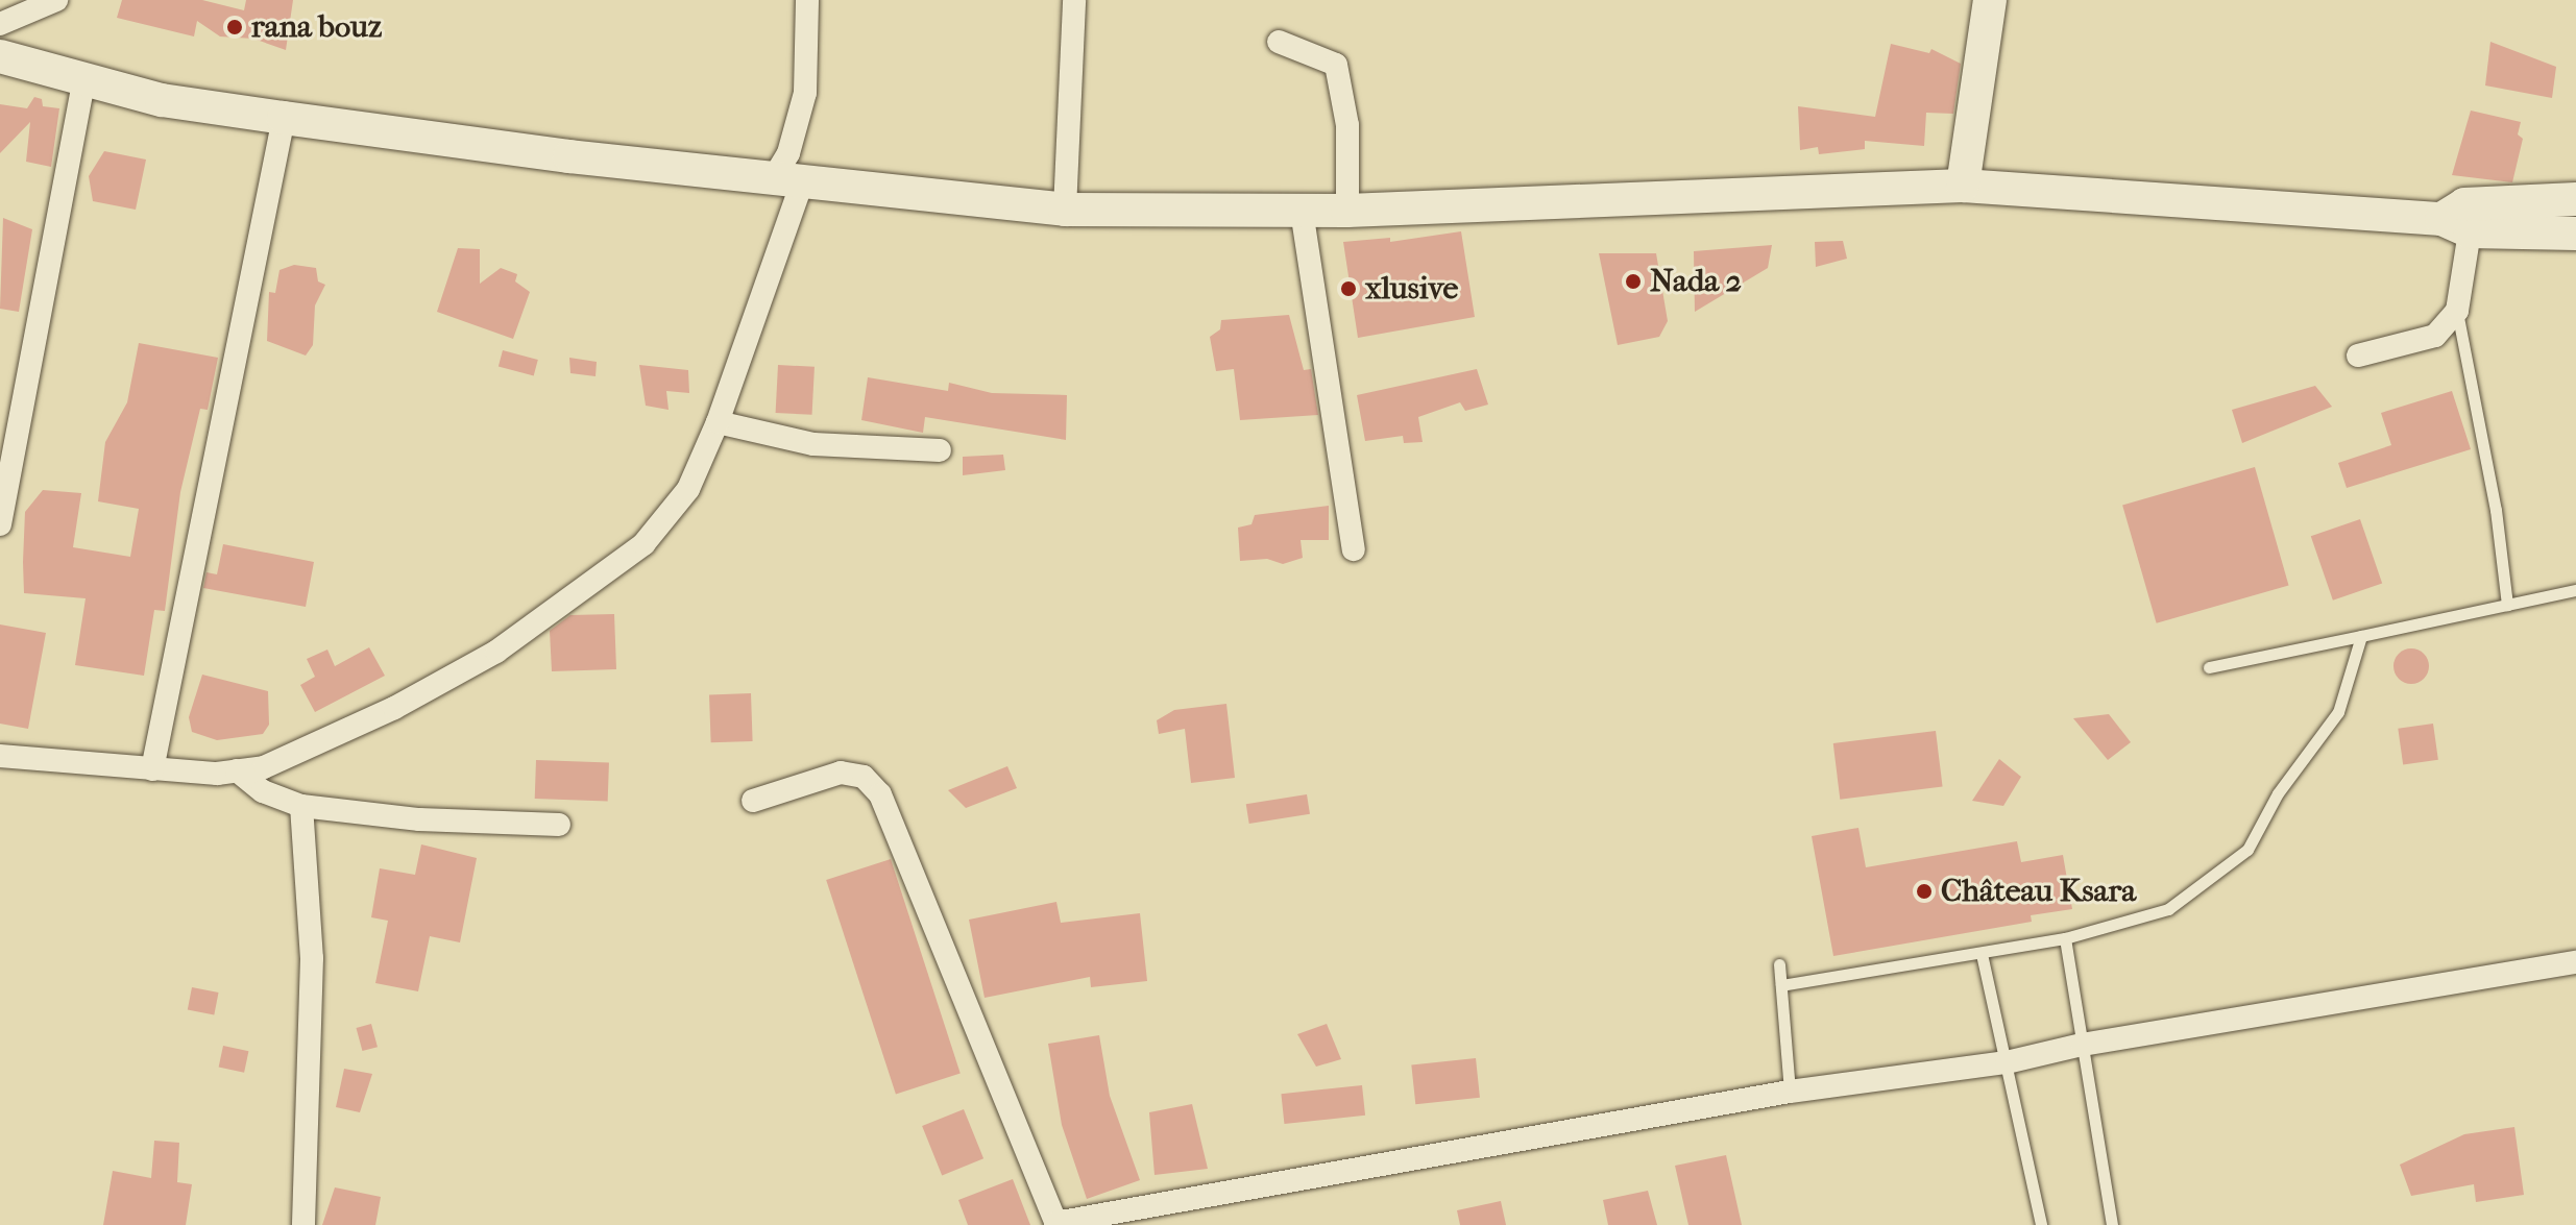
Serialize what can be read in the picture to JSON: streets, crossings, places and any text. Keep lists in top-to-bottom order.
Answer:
{
  "places": [
    "rana bouz",
    "Nada 2",
    "xlusive",
    "Château Ksara"
  ]
}
